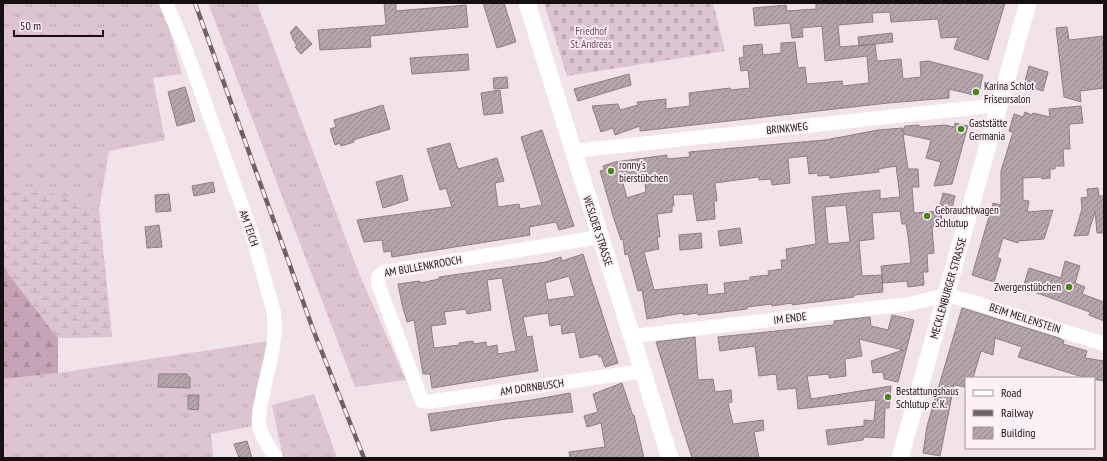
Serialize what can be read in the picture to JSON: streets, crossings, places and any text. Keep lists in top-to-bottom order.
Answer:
{
  "streets": {
    "street": [
      "BRINKWEG",
      "AM TEICH",
      "WESLOER STRASSE",
      "AM BULLENKROOCH",
      "MECKLENBURGER STRASSE",
      "IM ENDE",
      "BEIM MEILENSTEIN",
      "AM DORNBUSCH"
    ]
  },
  "crossings": [
    ["BRINKWEG", "WESLOER STRASSE"],
    ["BRINKWEG", "MECKLENBURGER STRASSE"],
    ["WESLOER STRASSE", "AM BULLENKROOCH"],
    ["WESLOER STRASSE", "IM ENDE"],
    ["WESLOER STRASSE", "AM DORNBUSCH"],
    ["AM BULLENKROOCH", "AM DORNBUSCH"],
    ["MECKLENBURGER STRASSE", "IM ENDE"],
    ["MECKLENBURGER STRASSE", "BEIM MEILENSTEIN"],
    ["IM ENDE", "BEIM MEILENSTEIN"]
  ],
  "parks": ["Friedhof St. Andreas"],
  "places": [
    "Karina Schlot Friseursalon",
    "Gaststätte Germania",
    "ronny's bierstübchen",
    "Gebrauchtwagen Schlutup",
    "Zwergenstübchen",
    "Bestattungshaus Schlutup e. K."
  ],
  "legend": ["Road", "Railway", "Building"],
  "scale_bar": "50 m"
}
